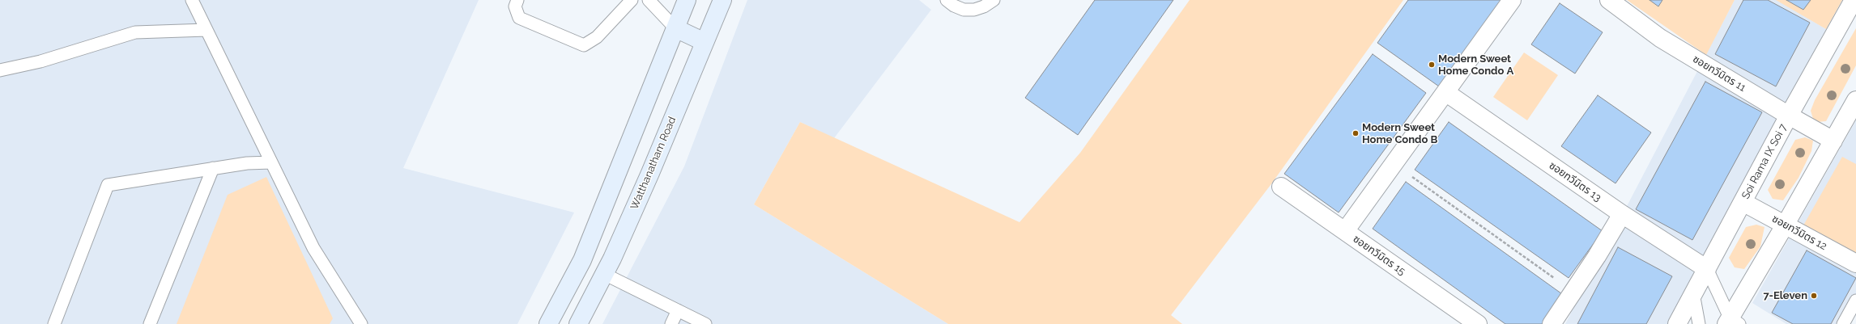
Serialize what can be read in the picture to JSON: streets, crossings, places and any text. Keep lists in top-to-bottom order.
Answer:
{
  "streets": {
    "street": [
      "ซอยทวีมิตร 11",
      "Soi Rama IX Soi 7",
      "Watthanatham Road",
      "ซอยทวีมิตร 13",
      "ซอยทวีมิตร 12",
      "ซอยทวีมิตร 15"
    ]
  },
  "crossings": [
    ["ซอยทวีมิตร 11", "Soi Rama IX Soi 7"],
    ["Soi Rama IX Soi 7", "ซอยทวีมิตร 13"],
    ["Soi Rama IX Soi 7", "ซอยทวีมิตร 12"]
  ],
  "places": ["Modern Sweet Home Condo A", "Modern Sweet Home Condo B", "7-Eleven"]
}
